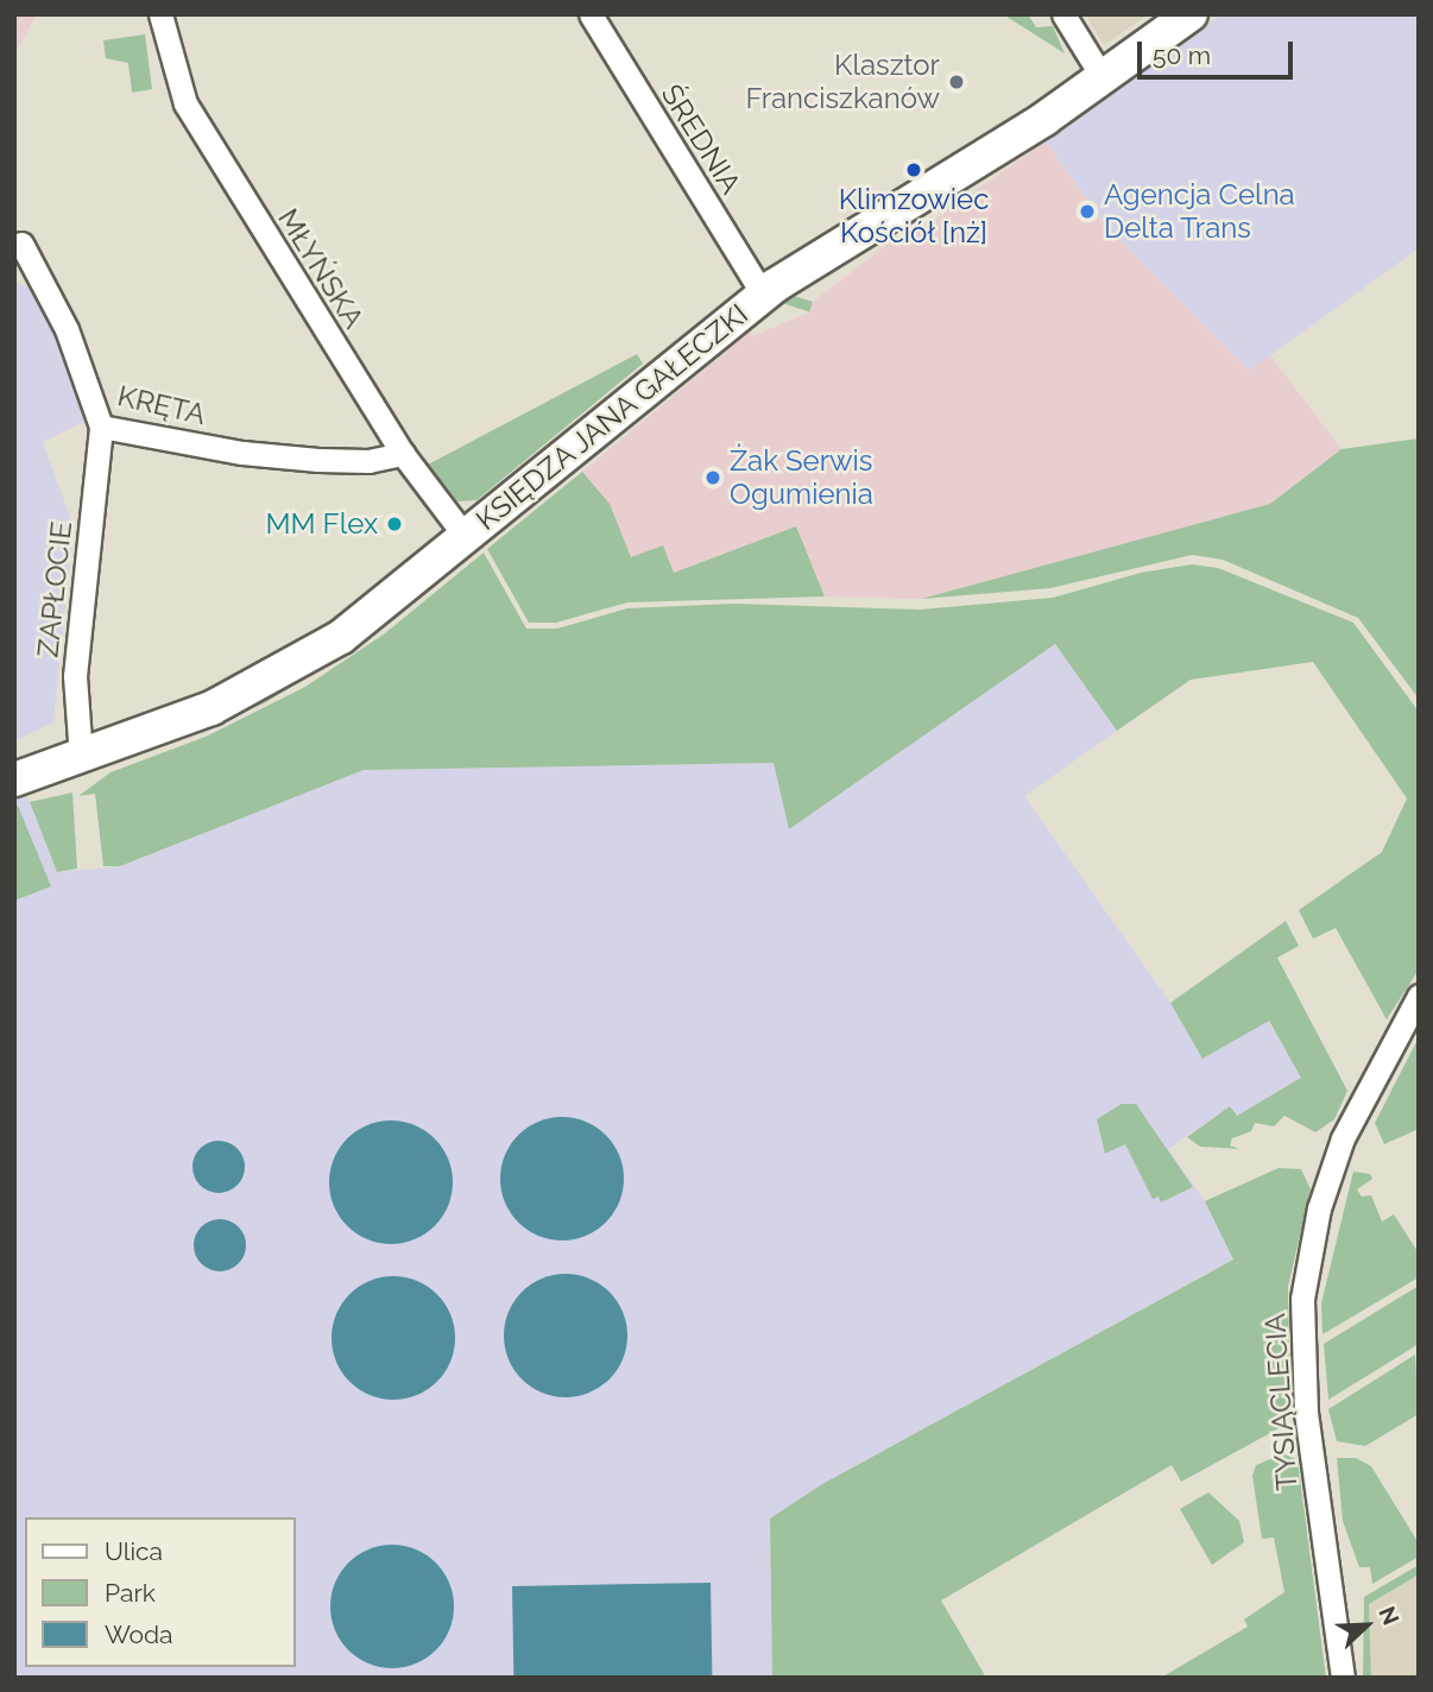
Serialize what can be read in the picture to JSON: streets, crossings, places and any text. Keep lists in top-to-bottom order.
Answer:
{
  "streets": {
    "main road": ["KSIĘDZA JANA GAŁECZKI"],
    "street": [
      "ŚREDNIA",
      "MŁYŃSKA",
      "KRĘTA",
      "ZAPŁOCIE",
      "TYSIĄCLECIA"
    ]
  },
  "crossings": [
    ["ŚREDNIA", "KSIĘDZA JANA GAŁECZKI"],
    ["MŁYŃSKA", "KRĘTA"],
    ["MŁYŃSKA", "KSIĘDZA JANA GAŁECZKI"],
    ["KRĘTA", "ZAPŁOCIE"],
    ["KSIĘDZA JANA GAŁECZKI", "ZAPŁOCIE"]
  ],
  "places": [
    "Klasztor Franciszkanów",
    "Klimzowiec Kościół [nż]",
    "Agencja Celna Delta Trans",
    "Żak Serwis Ogumienia",
    "MM Flex"
  ],
  "legend": ["Ulica", "Park", "Woda"],
  "scale_bar": "50 m",
  "north": "top right"
}
